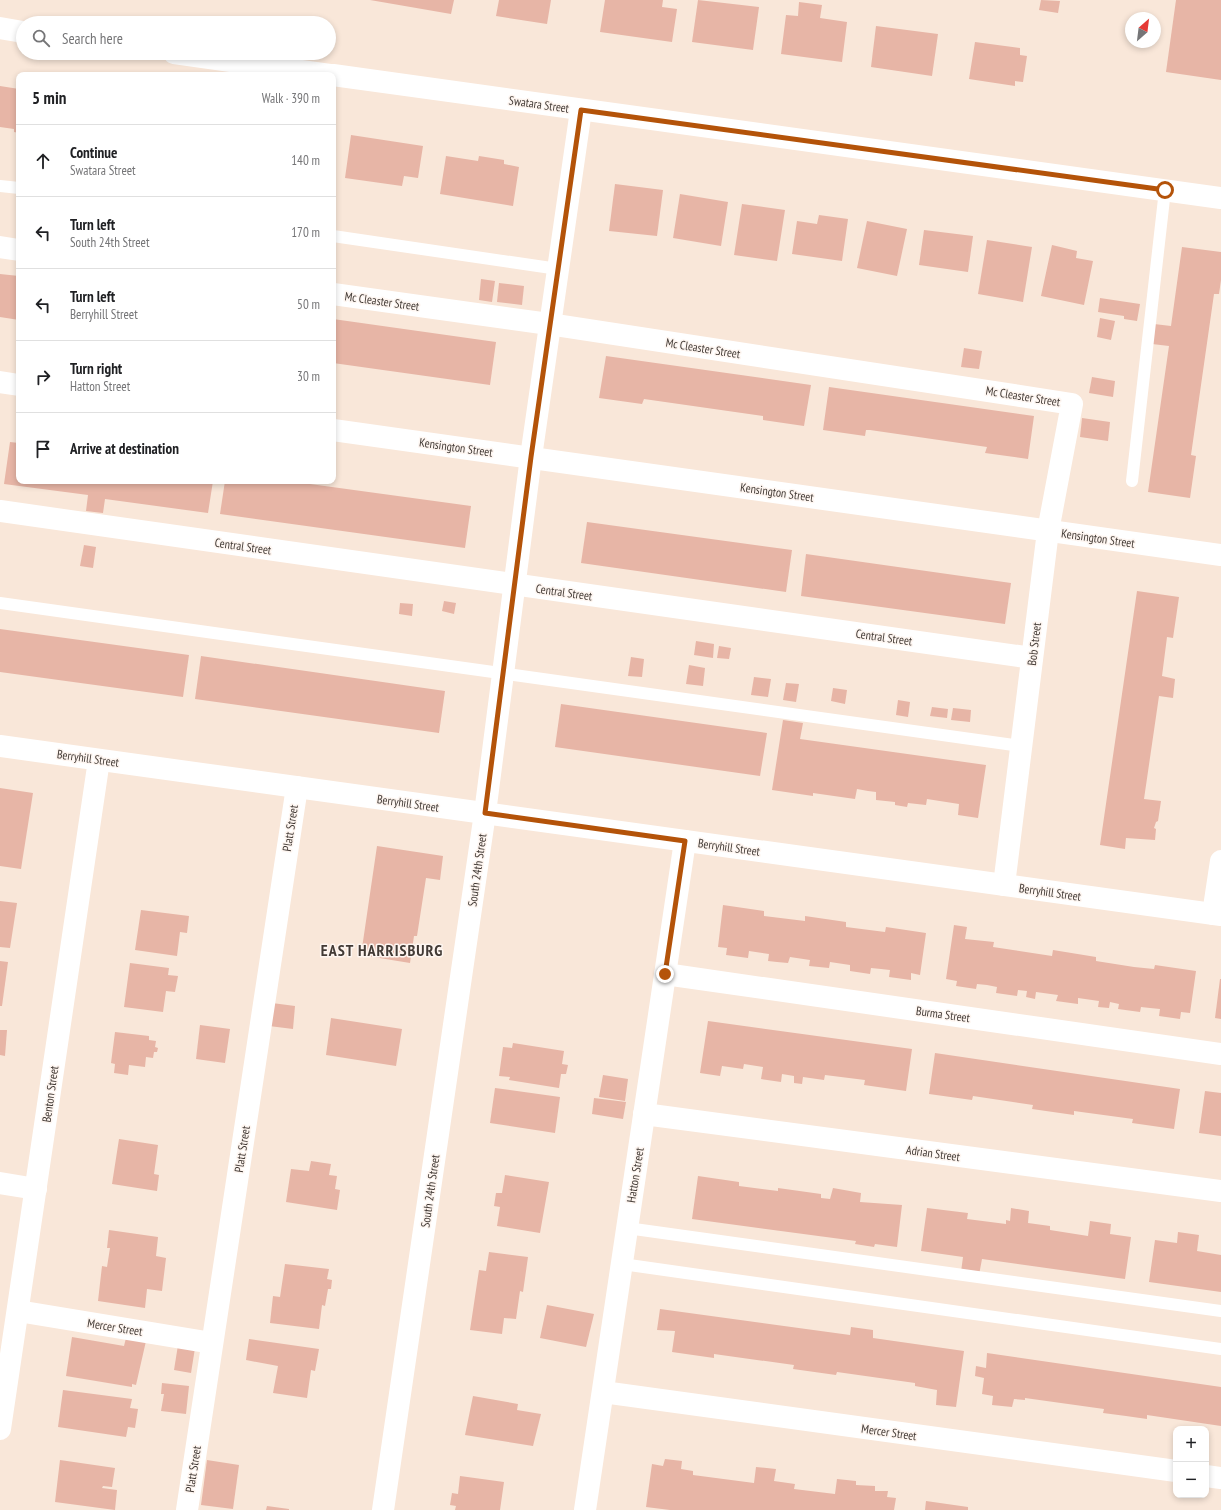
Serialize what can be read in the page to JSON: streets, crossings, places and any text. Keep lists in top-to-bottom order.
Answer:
{
  "streets": {
    "street": [
      "Swatara Street",
      "Mc Cleaster Street",
      "Kensington Street",
      "Central Street",
      "Bob Street",
      "Berryhill Street",
      "Platt Street",
      "South 24th Street",
      "Burma Street",
      "Benton Street",
      "Adrian Street",
      "Hatton Street",
      "Mercer Street"
    ]
  },
  "crossings": [
    ["Swatara Street", "South 24th Street"],
    ["Mc Cleaster Street", "Bob Street"],
    ["Mc Cleaster Street", "South 24th Street"],
    ["Kensington Street", "Bob Street"],
    ["Kensington Street", "South 24th Street"],
    ["Central Street", "Bob Street"],
    ["Central Street", "South 24th Street"],
    ["Bob Street", "Berryhill Street"],
    ["Berryhill Street", "Platt Street"],
    ["Berryhill Street", "South 24th Street"],
    ["Berryhill Street", "Benton Street"],
    ["Berryhill Street", "Hatton Street"],
    ["Platt Street", "Mercer Street"],
    ["Burma Street", "Hatton Street"],
    ["Benton Street", "Mercer Street"],
    ["Adrian Street", "Hatton Street"],
    ["Hatton Street", "Mercer Street"]
  ],
  "districts": ["EAST HARRISBURG"],
  "north": "top right",
  "page": {
    "search": "Search here",
    "heading": ["5 min", "Walk · 390 m"],
    "list": [
      ["Continue", "Swatara Street", "140 m"],
      ["Turn left", "South 24th Street", "170 m"],
      ["Turn left", "Berryhill Street", "50 m"],
      ["Turn right", "Hatton Street", "30 m"],
      "Arrive at destination"
    ],
    "map_buttons": ["+", "−"]
  }
}
